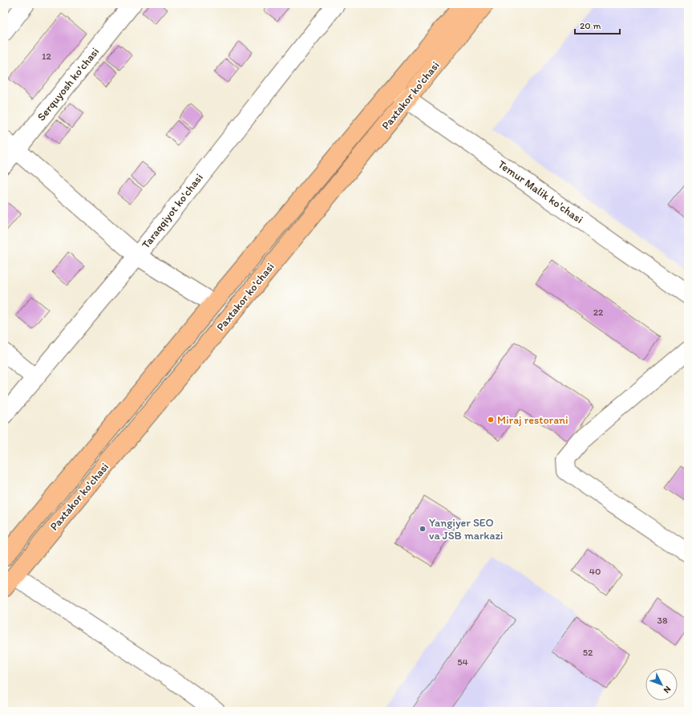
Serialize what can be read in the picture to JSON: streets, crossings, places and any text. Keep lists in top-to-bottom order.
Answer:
{
  "streets": {
    "main road": ["Paxtakor ko'chasi"],
    "street": ["Serquyosh ko'chasi", "Temur Malik ko'chasi", "Taraqqiyot ko'chasi"]
  },
  "crossings": [
    ["Paxtakor ko'chasi", "Temur Malik ko'chasi"]
  ],
  "places": ["Miraj restorani", "Yangiyer SEO va JSB markazi"],
  "house_numbers": [
    "12",
    "22",
    "40",
    "38",
    "52",
    "54"
  ],
  "scale_bar": "20 m",
  "north": "bottom right"
}
